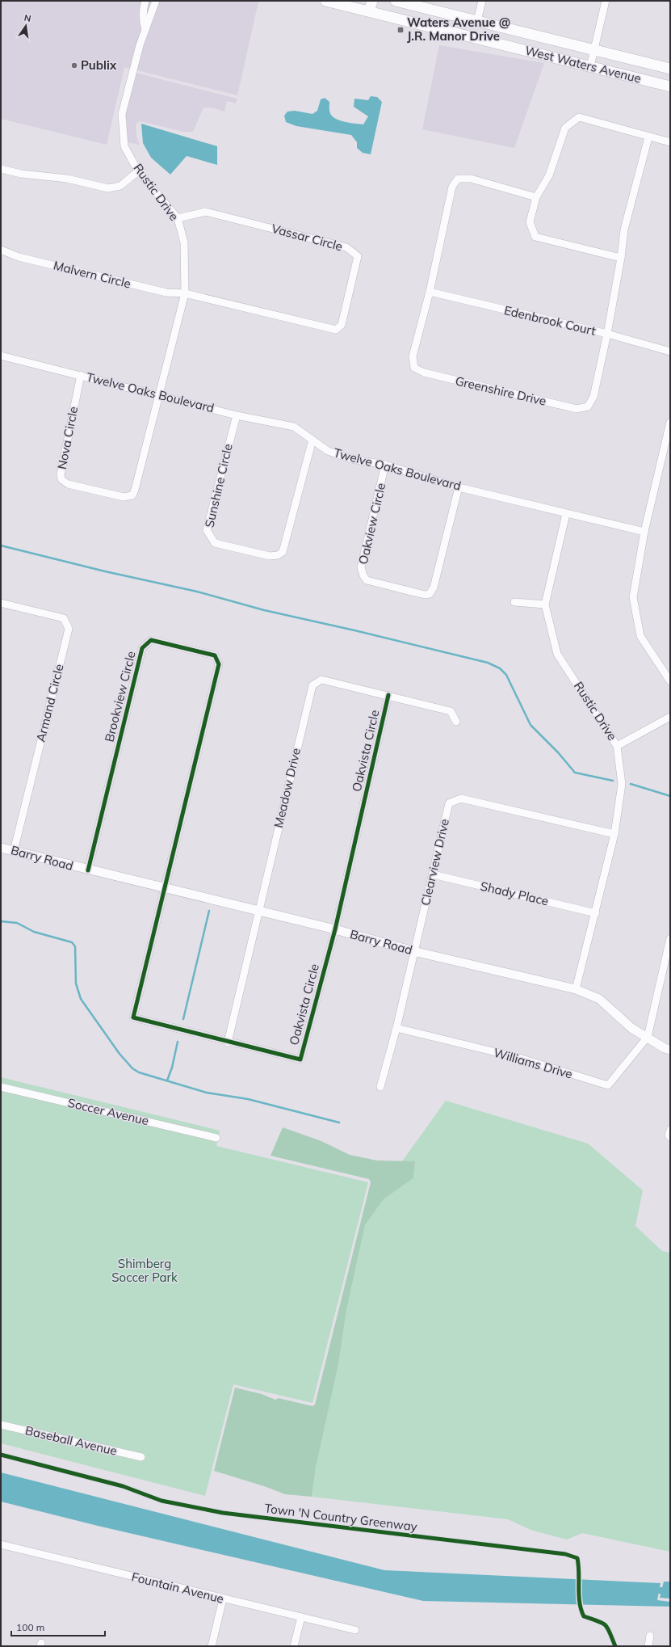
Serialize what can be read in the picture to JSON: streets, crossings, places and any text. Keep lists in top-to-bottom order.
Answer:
{
  "streets": {
    "main road": ["West Waters Avenue"],
    "street": [
      "Rustic Drive",
      "Vassar Circle",
      "Malvern Circle",
      "Edenbrook Court",
      "Greenshire Drive",
      "Twelve Oaks Boulevard",
      "Nova Circle",
      "Sunshine Circle",
      "Oakview Circle",
      "Brookview Circle",
      "Armand Circle",
      "Oakvista Circle",
      "Meadow Drive",
      "Barry Road",
      "Clearview Drive",
      "Shady Place",
      "Williams Drive",
      "Soccer Avenue",
      "Baseball Avenue",
      "Fountain Avenue"
    ],
    "cycle path": ["Town 'N Country Greenway"]
  },
  "crossings": [
    ["Rustic Drive", "Vassar Circle"],
    ["Rustic Drive", "Malvern Circle"],
    ["Rustic Drive", "Twelve Oaks Boulevard"],
    ["Rustic Drive", "Nova Circle"],
    ["Rustic Drive", "Barry Road"],
    ["Rustic Drive", "Clearview Drive"],
    ["Rustic Drive", "Shady Place"],
    ["Vassar Circle", "Malvern Circle"],
    ["Edenbrook Court", "Greenshire Drive"],
    ["Twelve Oaks Boulevard", "Nova Circle"],
    ["Twelve Oaks Boulevard", "Sunshine Circle"],
    ["Twelve Oaks Boulevard", "Oakview Circle"],
    ["Brookview Circle", "Oakvista Circle"],
    ["Brookview Circle", "Barry Road"],
    ["Armand Circle", "Barry Road"],
    ["Oakvista Circle", "Meadow Drive"],
    ["Oakvista Circle", "Barry Road"],
    ["Meadow Drive", "Barry Road"],
    ["Barry Road", "Clearview Drive"],
    ["Barry Road", "Williams Drive"],
    ["Clearview Drive", "Shady Place"],
    ["Clearview Drive", "Williams Drive"]
  ],
  "parks": ["Shimberg Soccer Park"],
  "places": {
    "transit": ["Waters Avenue @ J.R. Manor Drive"],
    "other": ["Publix"]
  },
  "scale_bar": "100 m",
  "north": "top"
}
